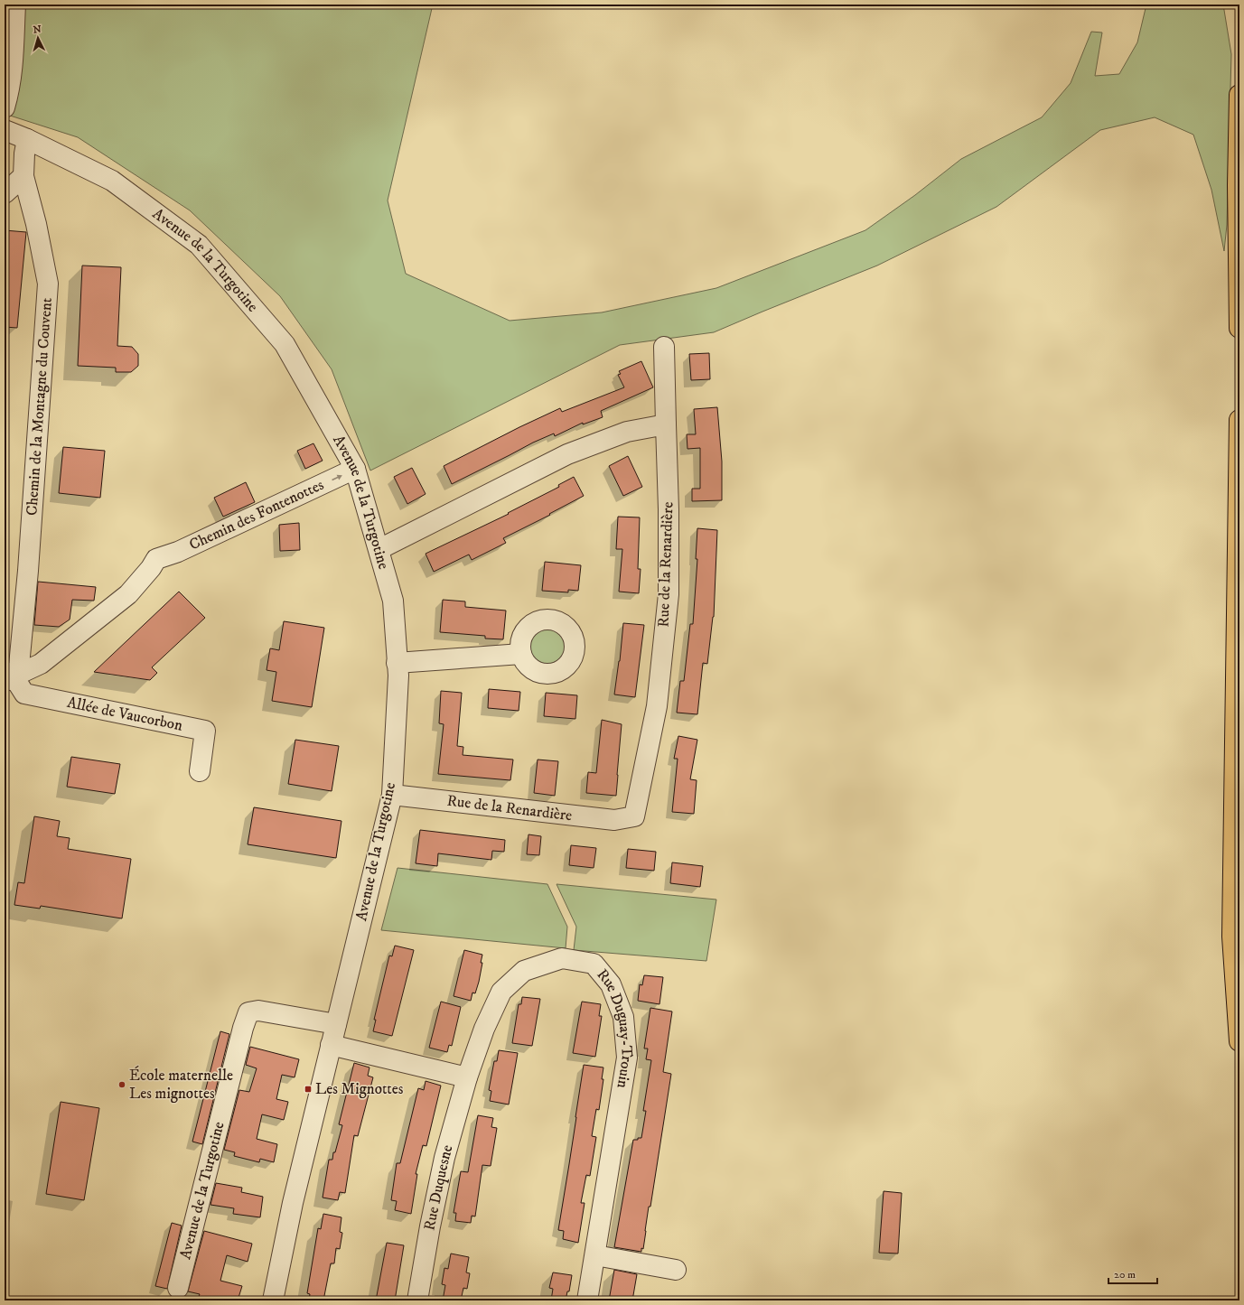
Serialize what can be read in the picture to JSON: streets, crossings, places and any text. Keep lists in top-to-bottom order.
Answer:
{
  "streets": {
    "street": [
      "Avenue de la Turgotine",
      "Chemin de la Montagne du Couvent",
      "Chemin des Fontenottes",
      "Rue de la Renardière",
      "Allée de Vaucorbon",
      "Rue Duguay-Trouin",
      "Rue Duquesne"
    ]
  },
  "crossings": [
    ["Avenue de la Turgotine", "Chemin de la Montagne du Couvent"],
    ["Avenue de la Turgotine", "Chemin des Fontenottes"],
    ["Avenue de la Turgotine", "Rue de la Renardière"],
    ["Chemin de la Montagne du Couvent", "Chemin des Fontenottes"],
    ["Chemin de la Montagne du Couvent", "Allée de Vaucorbon"],
    ["Chemin des Fontenottes", "Allée de Vaucorbon"],
    ["Rue Duguay-Trouin", "Rue Duquesne"]
  ],
  "one_way": ["Chemin des Fontenottes"],
  "places": {
    "other": ["École maternelle Les mignottes"],
    "transit": ["Les Mignottes"]
  },
  "scale_bar": "20 m",
  "north": "top"
}
